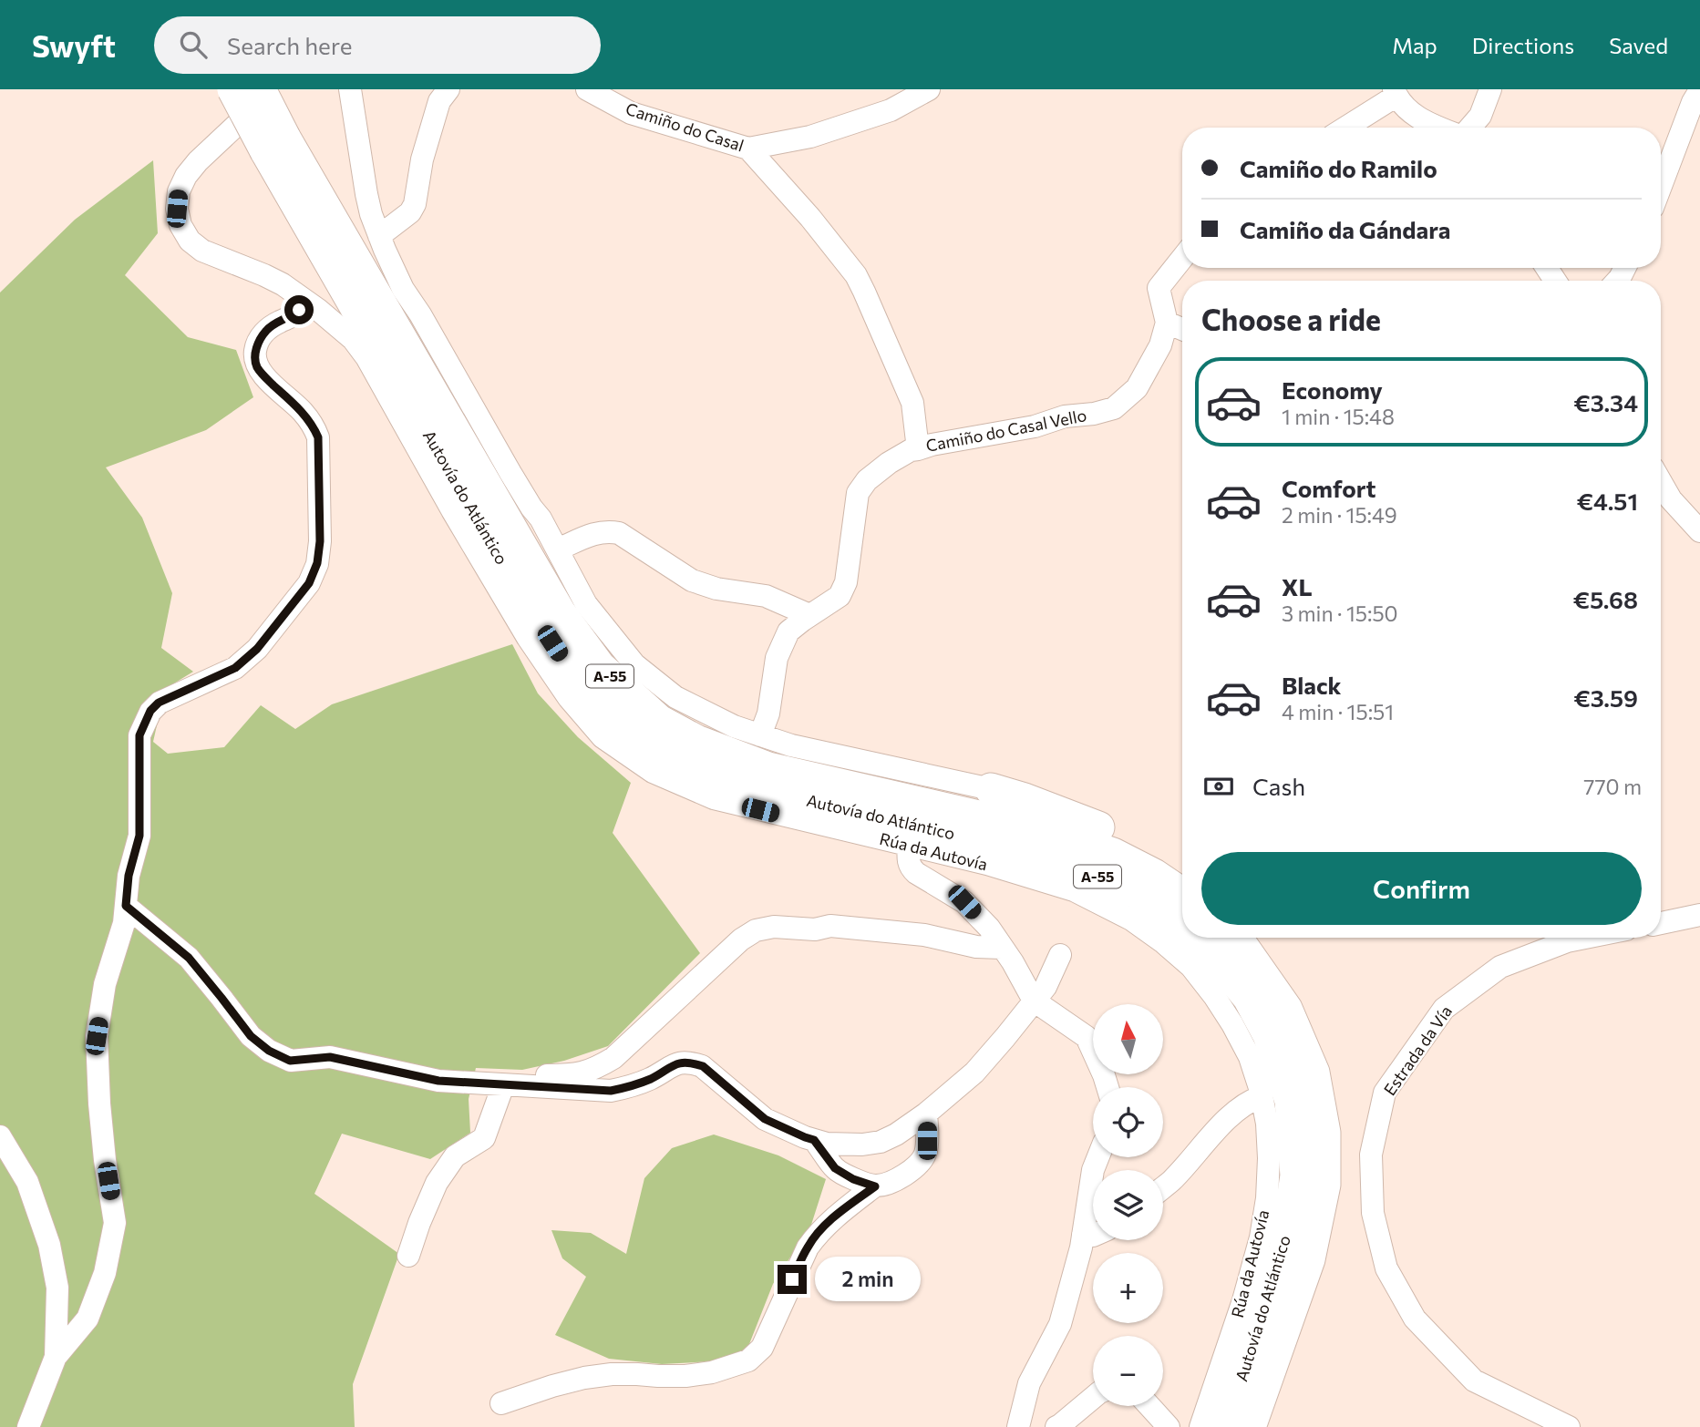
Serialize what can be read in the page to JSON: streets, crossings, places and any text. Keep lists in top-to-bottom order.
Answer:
{
  "streets": {
    "highway": ["Autovía do Atlántico", "A-55"],
    "street": [
      "Camiño do Casal",
      "Camiño do Casal Vello",
      "Rúa da Autovía",
      "Estrada da Vía"
    ]
  },
  "crossings": [
    ["Camiño do Casal", "Camiño do Casal Vello"]
  ],
  "north": "top",
  "page": {
    "header": "Swyft",
    "search": "Search here",
    "nav": ["Map", "Directions", "Saved"],
    "banner": ["Camiño do Ramilo", "Camiño da Gándara"],
    "heading": "Choose a ride",
    "list": [
      {
        "name": "Economy",
        "note": "1 min · 15:48",
        "value": "€3.34"
      },
      {
        "name": "Comfort",
        "note": "2 min · 15:49",
        "value": "€4.51"
      },
      {
        "name": "XL",
        "note": "3 min · 15:50",
        "value": "€5.68"
      },
      {
        "name": "Black",
        "note": "4 min · 15:51",
        "value": "€3.59"
      }
    ],
    "pay": ["Cash", "770 m"],
    "buttons": "Confirm",
    "map_buttons": ["+", "−"],
    "bubble": "2 min"
  }
}
